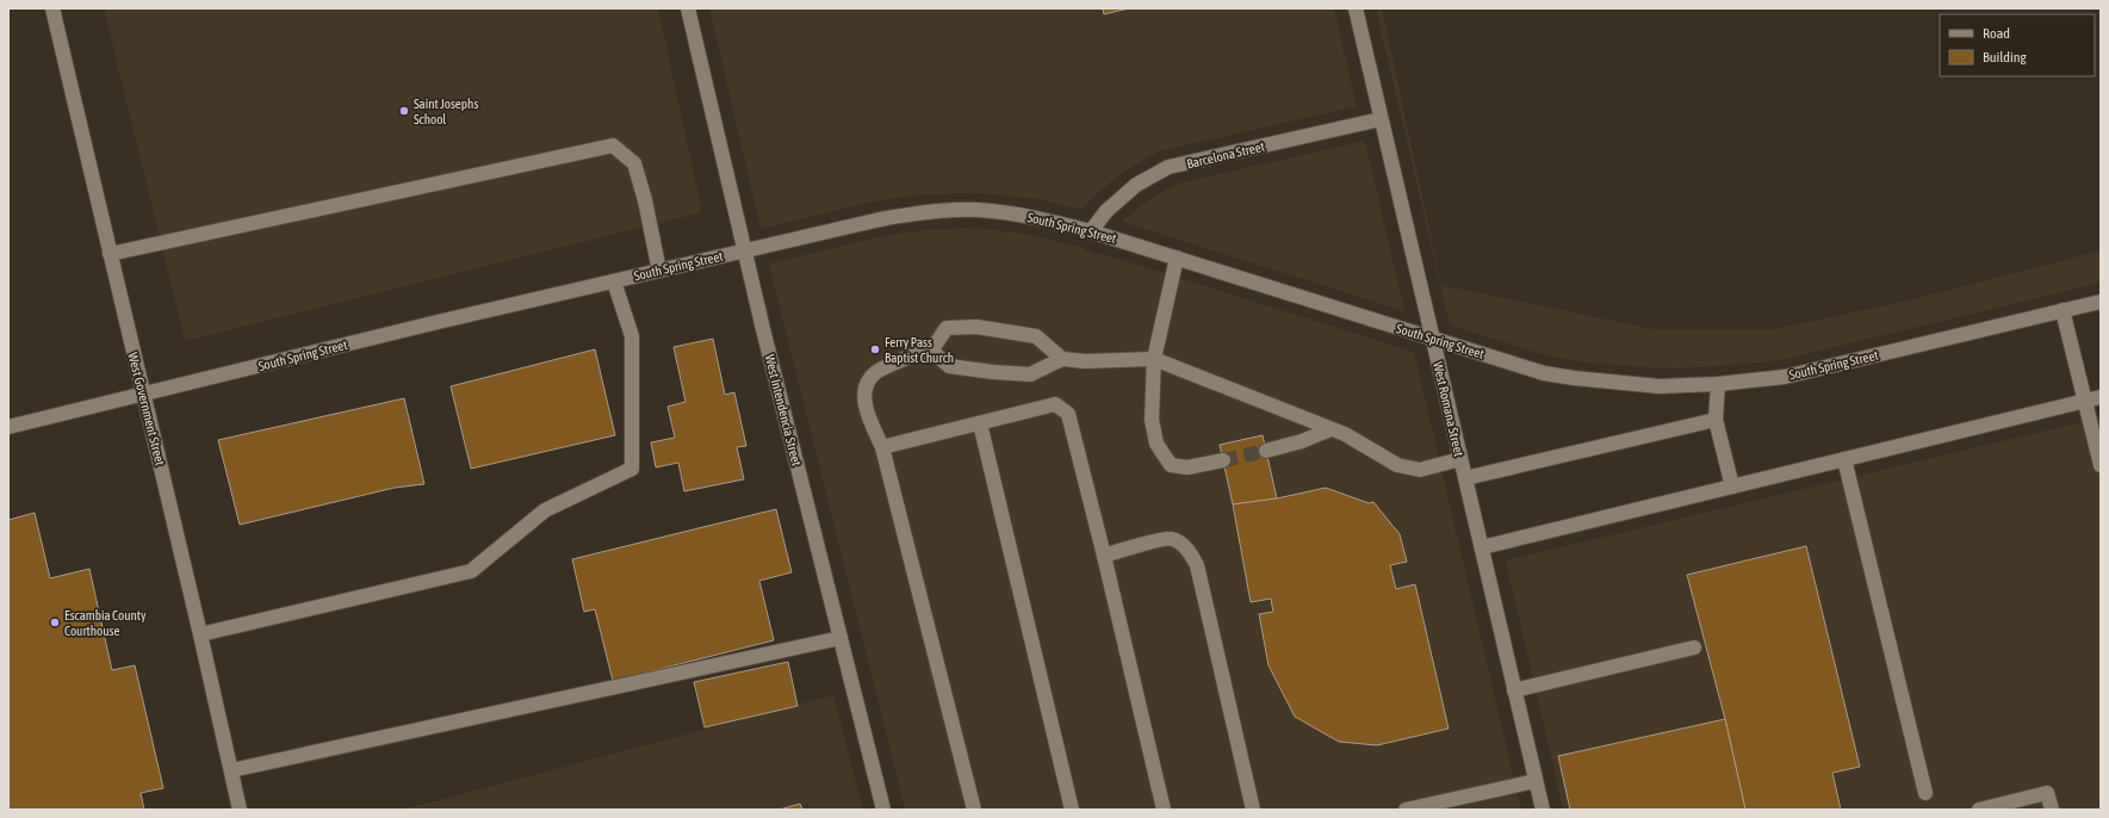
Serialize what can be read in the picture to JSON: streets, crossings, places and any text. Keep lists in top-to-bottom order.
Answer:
{
  "streets": {
    "street": [
      "Barcelona Street",
      "South Spring Street",
      "West Government Street",
      "West Romana Street",
      "West Intendencia Street"
    ]
  },
  "crossings": [
    ["Barcelona Street", "South Spring Street"],
    ["Barcelona Street", "West Romana Street"],
    ["South Spring Street", "West Government Street"],
    ["South Spring Street", "West Romana Street"],
    ["South Spring Street", "West Intendencia Street"]
  ],
  "places": ["Saint Josephs School", "Ferry Pass Baptist Church", "Escambia County Courthouse"],
  "legend": ["Road", "Building"]
}
